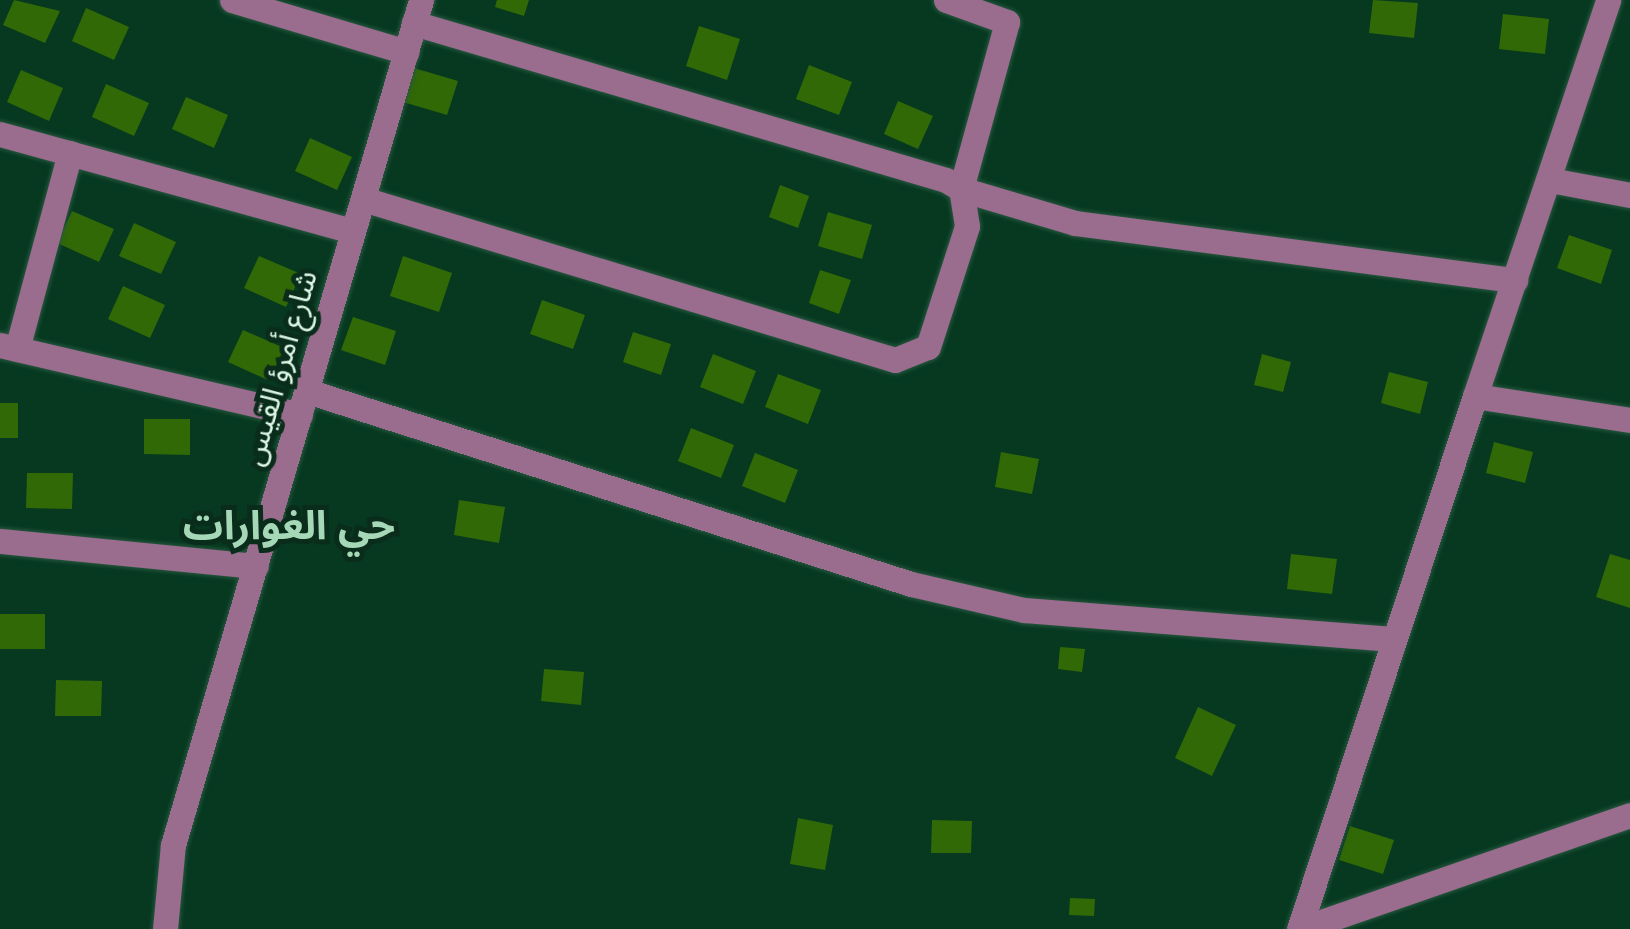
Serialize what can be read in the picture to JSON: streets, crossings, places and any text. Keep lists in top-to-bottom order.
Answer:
{
  "streets": {
    "street": ["شارع أمرؤ القيس"]
  },
  "districts": ["حي الغوارات"]
}
